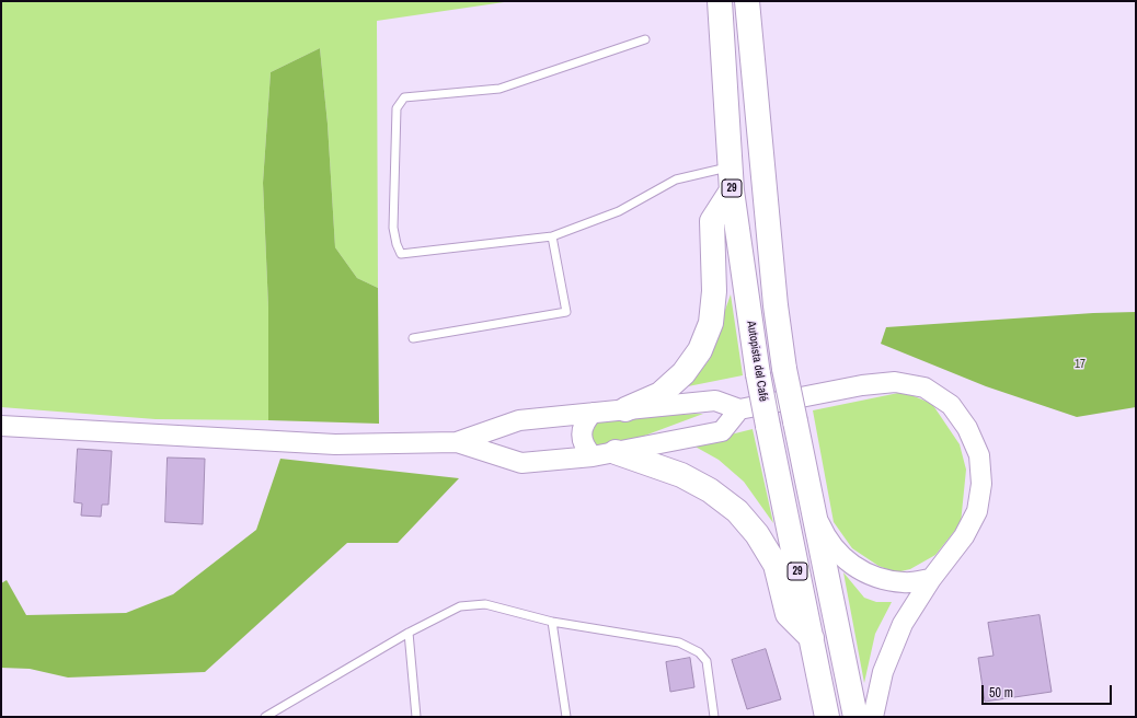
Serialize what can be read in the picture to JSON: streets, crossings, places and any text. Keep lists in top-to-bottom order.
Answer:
{
  "streets": {
    "highway": ["29", "Autopista del Café"]
  },
  "parks": ["17"],
  "scale_bar": "50 m"
}
